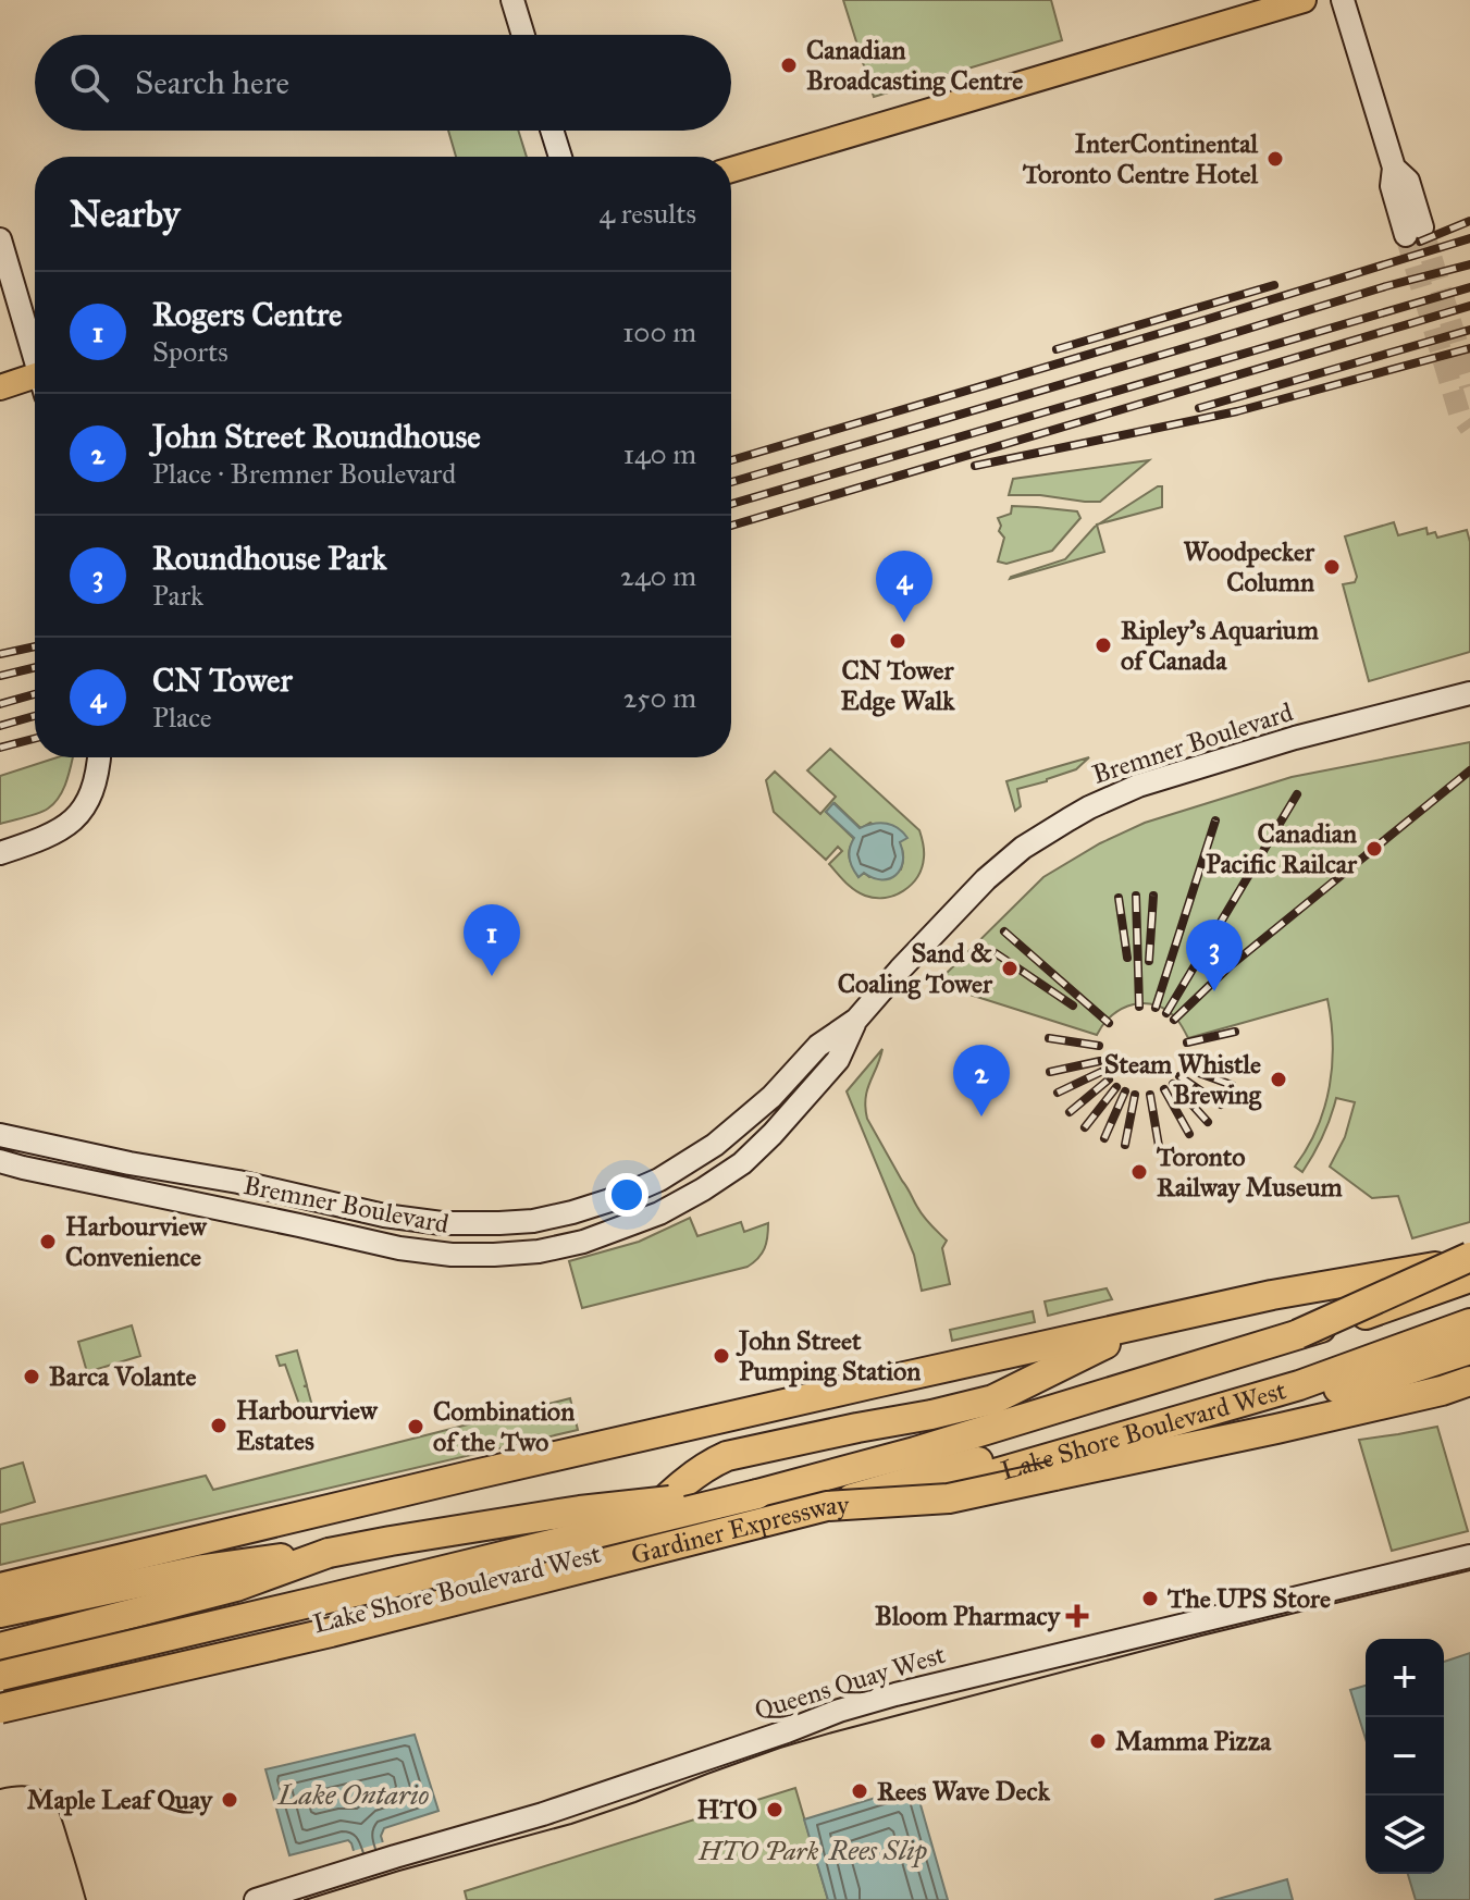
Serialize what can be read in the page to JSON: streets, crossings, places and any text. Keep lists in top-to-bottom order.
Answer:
{
  "streets": {
    "highway": ["Lake Shore Boulevard West", "Gardiner Expressway"],
    "street": ["Bremner Boulevard", "Queens Quay West"]
  },
  "crossings": [
    ["Lake Shore Boulevard West", "Gardiner Expressway"]
  ],
  "water": ["Lake Ontario", "Rees Slip"],
  "parks": ["HTO Park"],
  "places": {
    "other": [
      "Canadian Broadcasting Centre",
      "InterContinental Toronto Centre Hotel",
      "Woodpecker Column",
      "CN Tower Edge Walk",
      "Ripley's Aquarium of Canada",
      "Canadian Pacific Railcar",
      "Sand & Coaling Tower",
      "Steam Whistle Brewing",
      "Toronto Railway Museum",
      "Harbourview Convenience",
      "John Street Pumping Station",
      "Barca Volante",
      "Harbourview Estates",
      "Combination of the Two",
      "The UPS Store",
      "Mamma Pizza",
      "Rees Wave Deck",
      "Maple Leaf Quay",
      "HTO"
    ],
    "health": ["Bloom Pharmacy"]
  },
  "page": {
    "search": "Search here",
    "heading": ["Nearby", "4 results"],
    "list": [
      {
        "mark": "1",
        "name": "Rogers Centre",
        "note": "Sports",
        "value": "100 m"
      },
      {
        "mark": "2",
        "name": "John Street Roundhouse",
        "note": "Place · Bremner Boulevard",
        "value": "140 m"
      },
      {
        "mark": "3",
        "name": "Roundhouse Park",
        "note": "Park",
        "value": "240 m"
      },
      {
        "mark": "4",
        "name": "CN Tower",
        "note": "Place",
        "value": "250 m"
      }
    ],
    "pins": [
      "4",
      "1",
      "3",
      "2"
    ],
    "map_buttons": ["+", "−"]
  }
}
